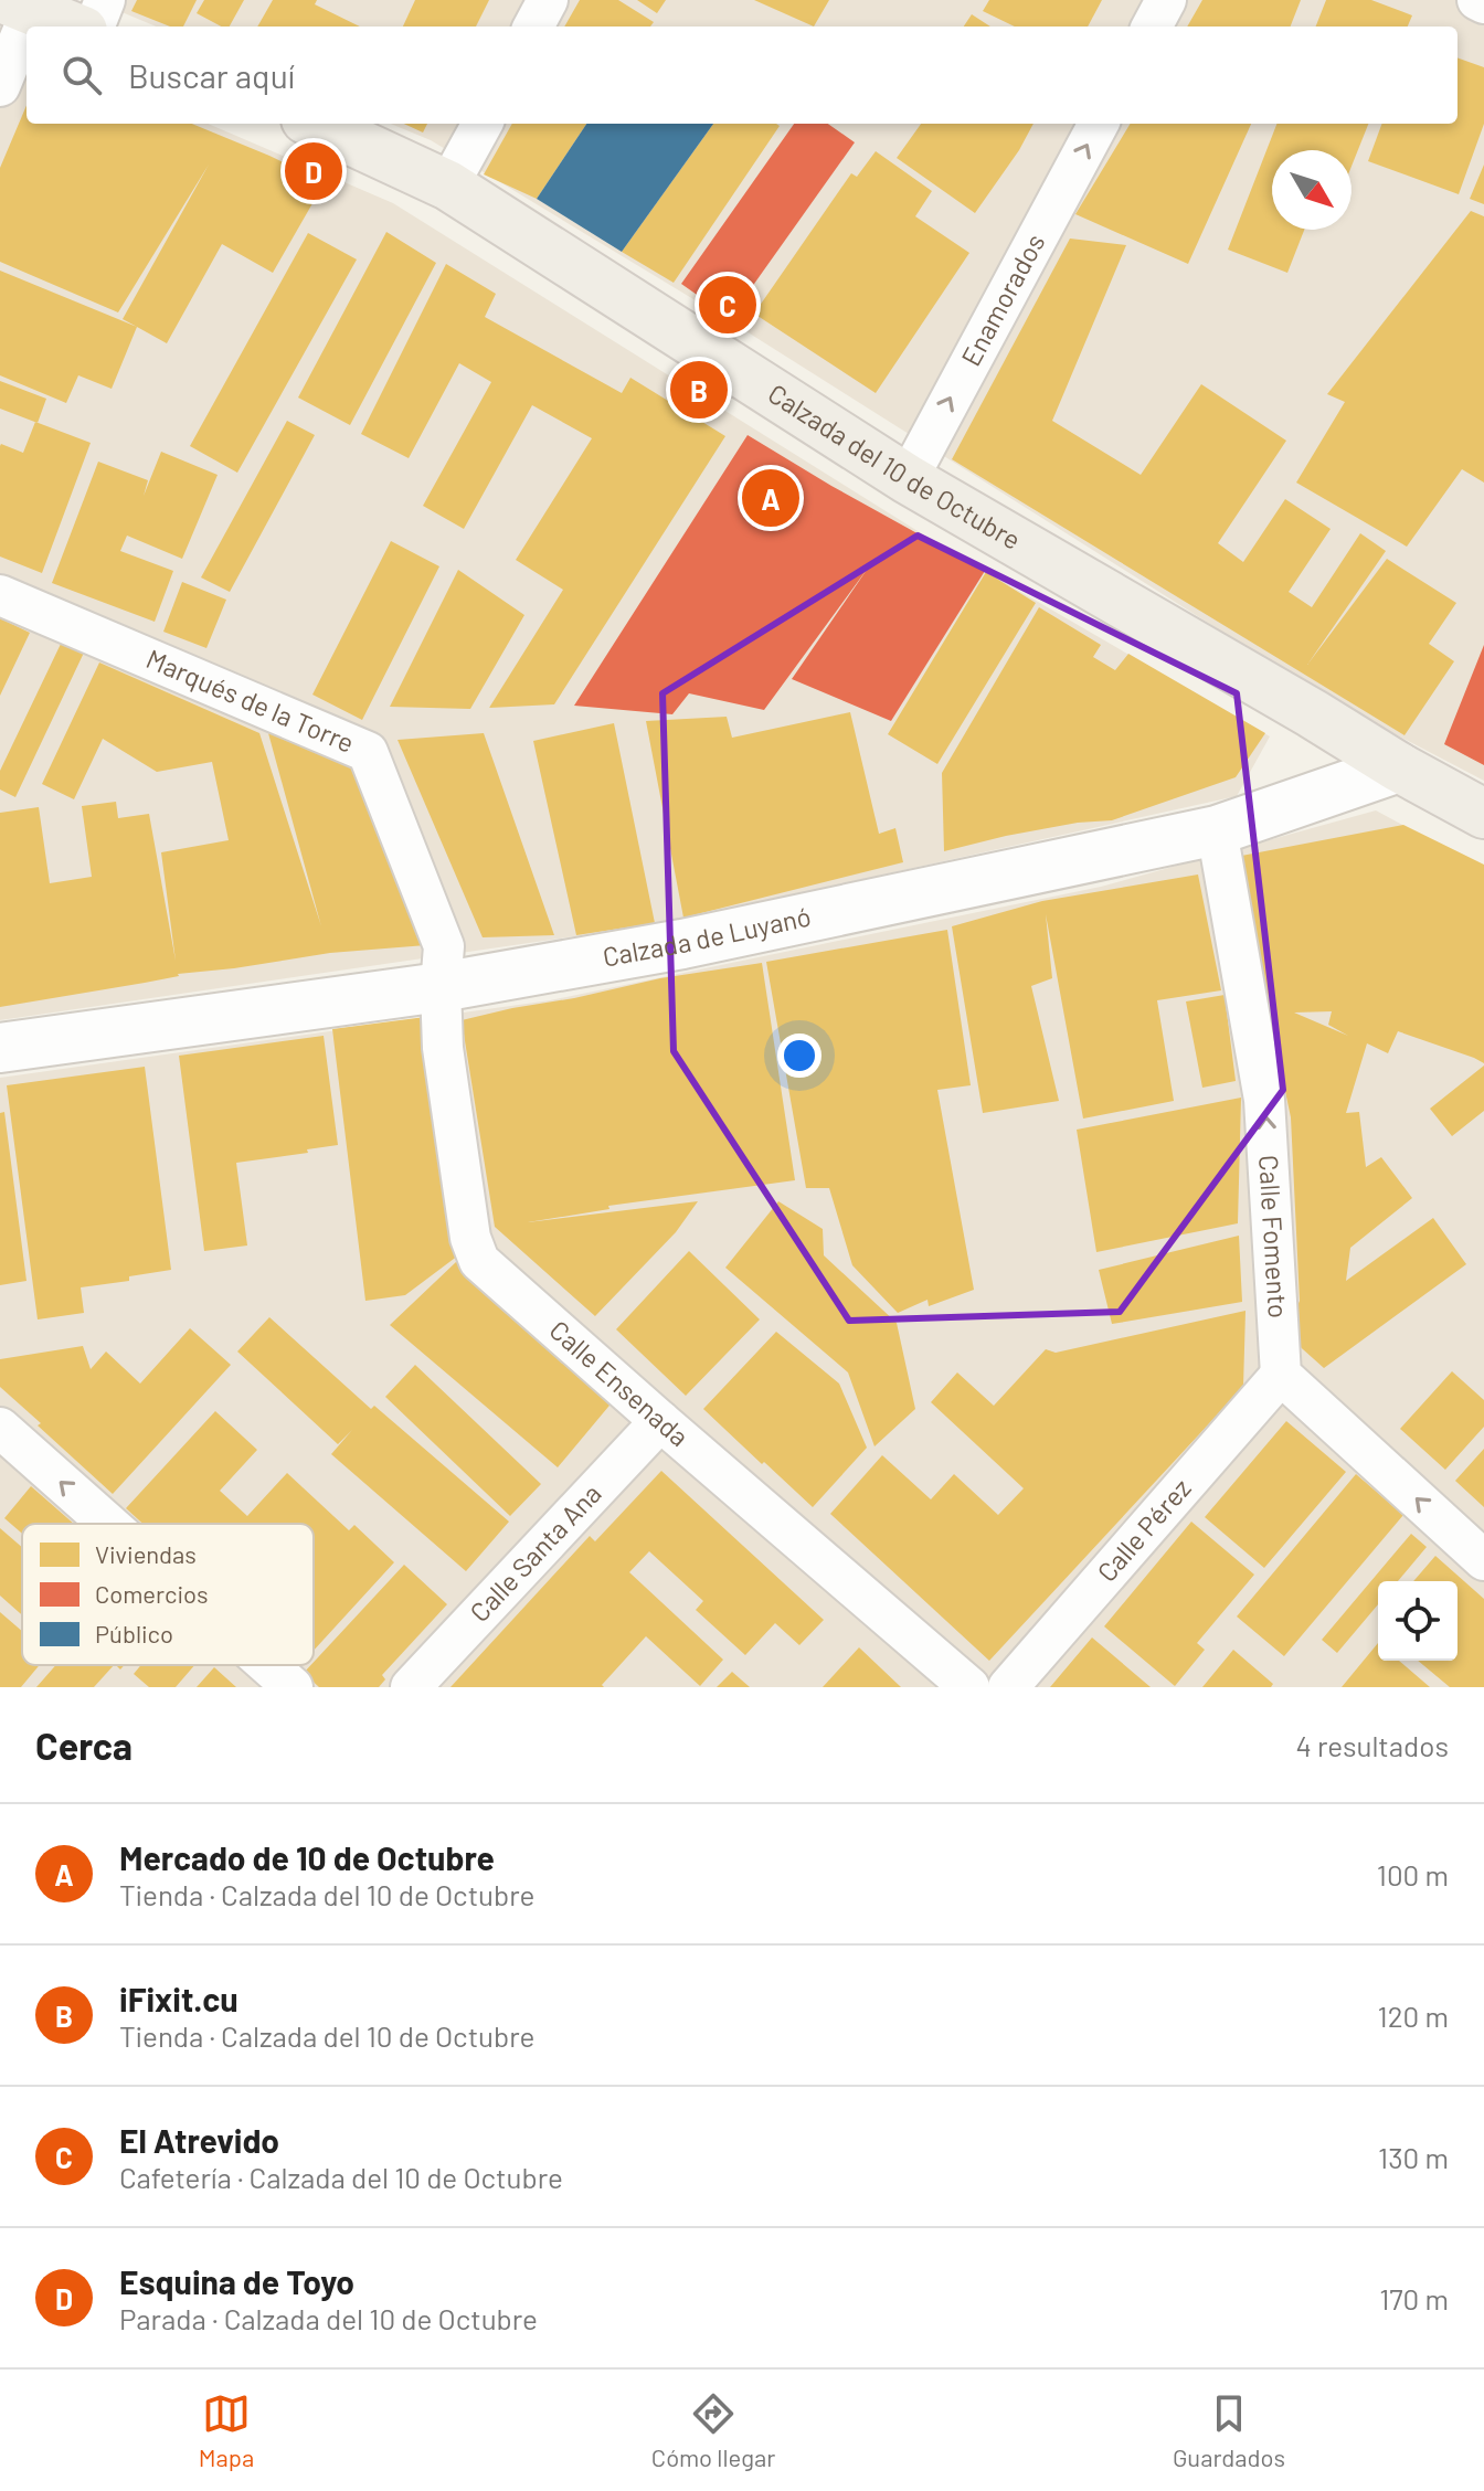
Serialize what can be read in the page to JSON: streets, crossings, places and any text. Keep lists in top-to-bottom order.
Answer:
{
  "streets": {
    "main road": ["Calzada del 10 de Octubre", "Calzada de Luyanó"],
    "street": [
      "Enamorados",
      "Marqués de la Torre",
      "Calle Fomento",
      "Calle Ensenada",
      "Calle Pérez",
      "Calle Santa Ana"
    ]
  },
  "crossings": [
    ["Enamorados", "Calzada del 10 de Octubre"],
    ["Calzada del 10 de Octubre", "Calzada de Luyanó"],
    ["Marqués de la Torre", "Calzada de Luyanó"],
    ["Marqués de la Torre", "Calle Ensenada"],
    ["Calzada de Luyanó", "Calle Fomento"],
    ["Calzada de Luyanó", "Calle Ensenada"],
    ["Calle Fomento", "Calle Pérez"],
    ["Calle Ensenada", "Calle Santa Ana"]
  ],
  "one_way": ["Enamorados", "Calle Fomento"],
  "legend": ["Viviendas", "Comercios", "Público"],
  "north": "bottom right",
  "page": {
    "search": "Buscar aquí",
    "pins": [
      "D",
      "C",
      "B",
      "A"
    ],
    "heading": ["Cerca", "4 resultados"],
    "list": [
      {
        "mark": "A",
        "name": "Mercado de 10 de Octubre",
        "note": "Tienda · Calzada del 10 de Octubre",
        "value": "100 m"
      },
      {
        "mark": "B",
        "name": "iFixit.cu",
        "note": "Tienda · Calzada del 10 de Octubre",
        "value": "120 m"
      },
      {
        "mark": "C",
        "name": "El Atrevido",
        "note": "Cafetería · Calzada del 10 de Octubre",
        "value": "130 m"
      },
      {
        "mark": "D",
        "name": "Esquina de Toyo",
        "note": "Parada · Calzada del 10 de Octubre",
        "value": "170 m"
      }
    ],
    "nav": ["Mapa", "Cómo llegar", "Guardados"]
  }
}
